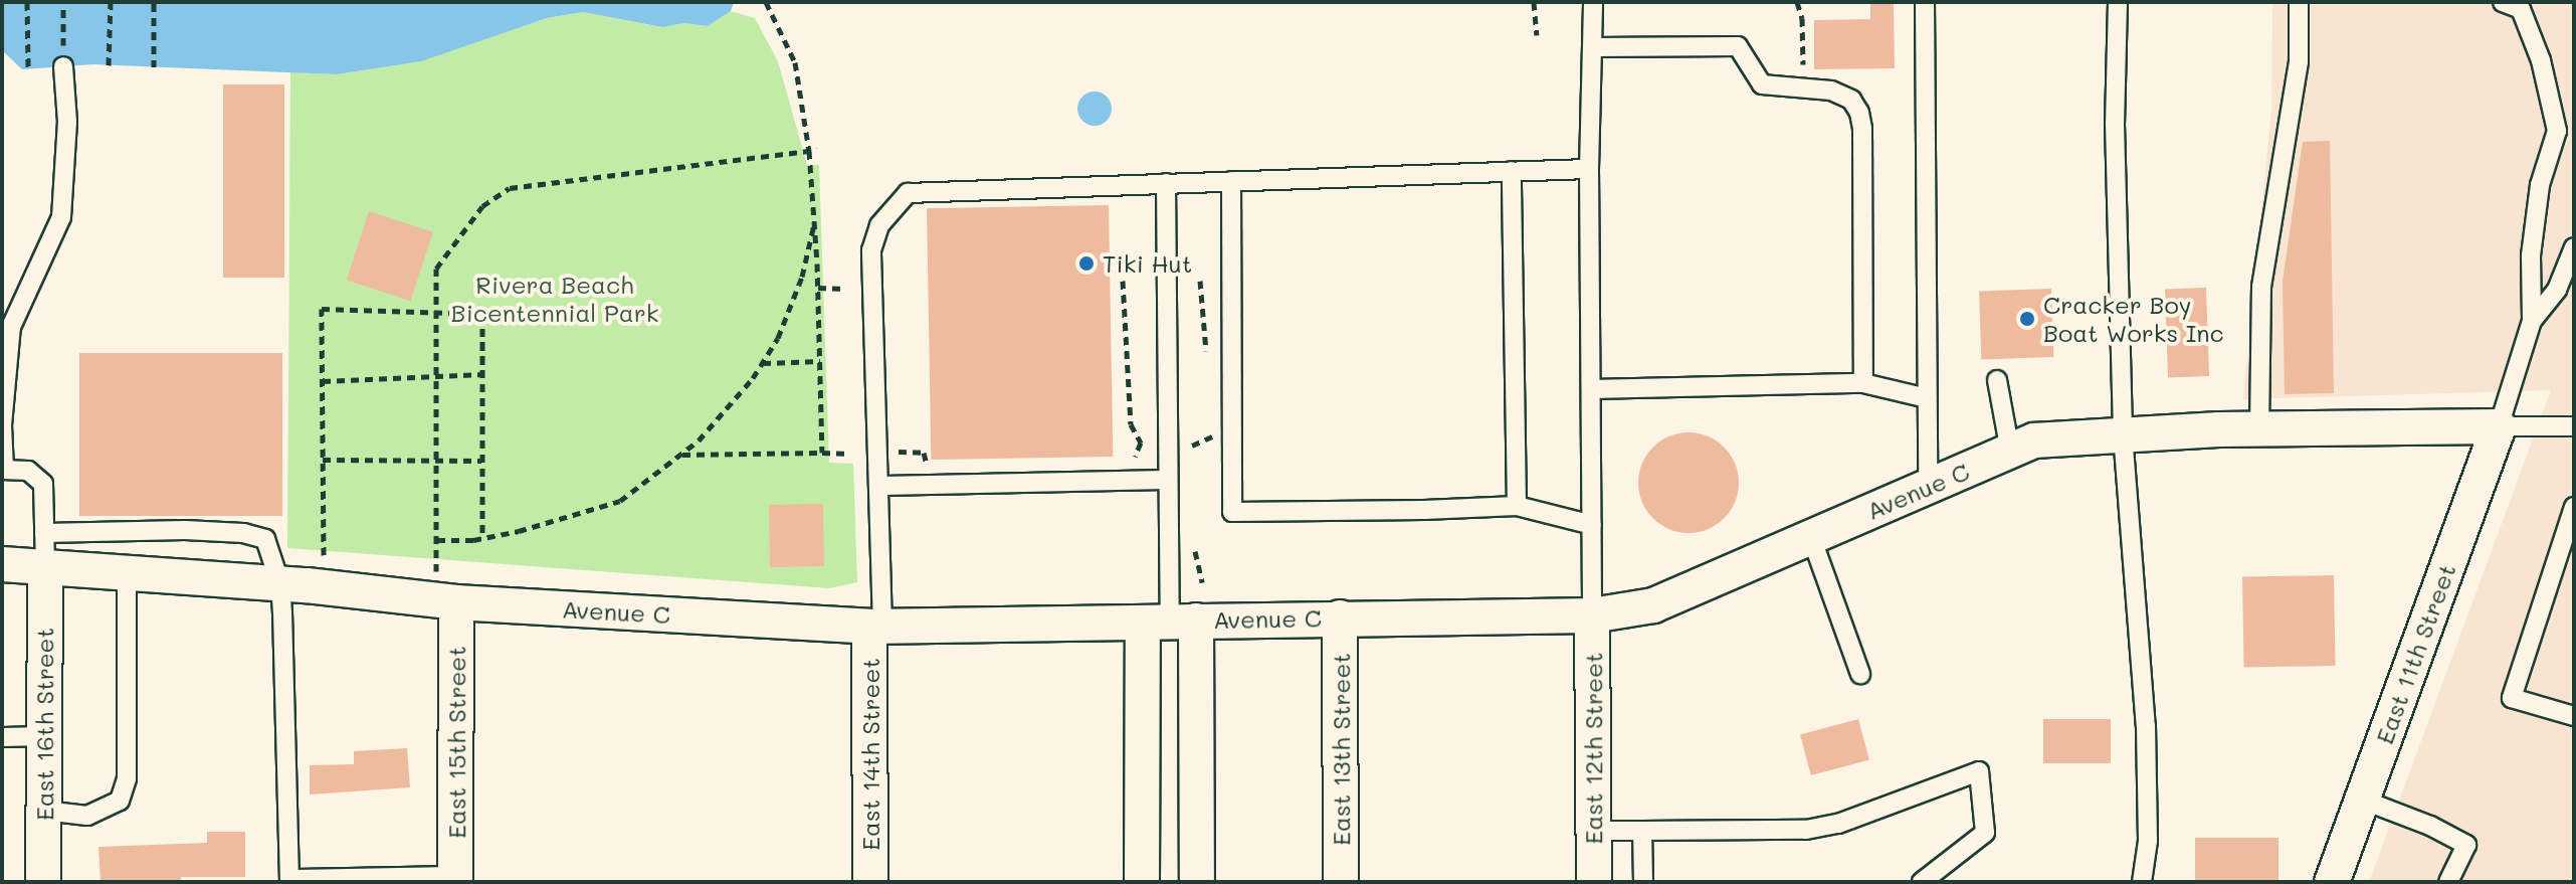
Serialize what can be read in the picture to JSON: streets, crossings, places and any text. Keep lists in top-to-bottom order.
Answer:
{
  "streets": {
    "street": [
      "Avenue C",
      "East 11th Street",
      "East 16th Street",
      "East 15th Street",
      "East 12th Street",
      "East 13th Street",
      "East 14th Street"
    ]
  },
  "crossings": [
    ["Avenue C", "East 11th Street"],
    ["Avenue C", "East 16th Street"],
    ["Avenue C", "East 15th Street"],
    ["Avenue C", "East 12th Street"],
    ["Avenue C", "East 13th Street"],
    ["Avenue C", "East 14th Street"]
  ],
  "parks": ["Rivera Beach Bicentennial Park"],
  "places": ["Tiki Hut", "Cracker Boy Boat Works Inc"]
}
